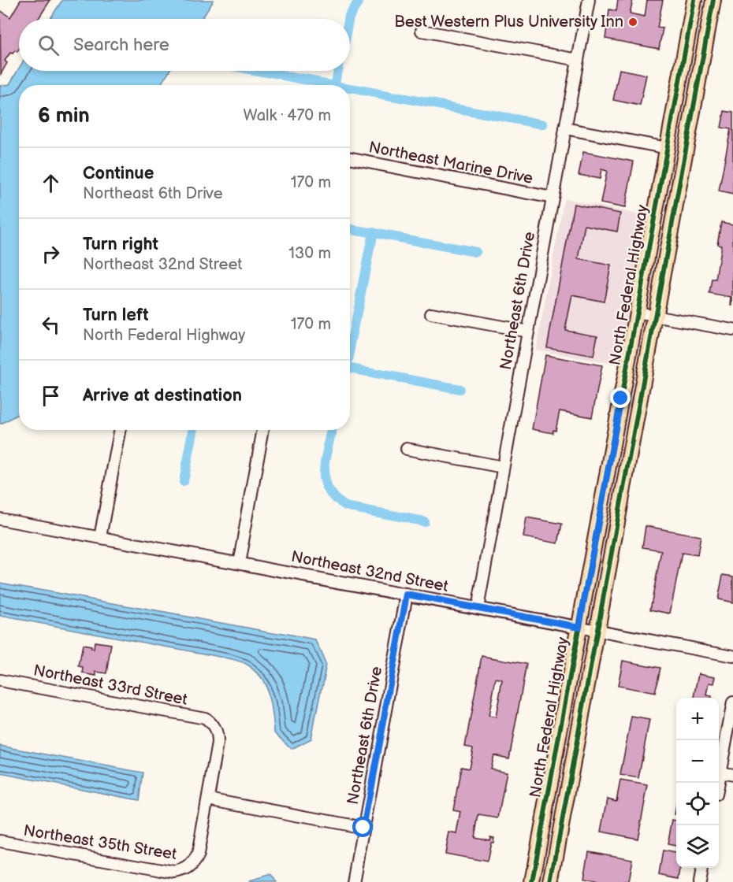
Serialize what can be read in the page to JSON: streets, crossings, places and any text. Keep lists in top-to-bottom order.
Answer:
{
  "streets": {
    "main road": ["North Federal Highway"],
    "street": [
      "Northeast Marine Drive",
      "Northeast 6th Drive",
      "Northeast 32nd Street",
      "Northeast 33rd Street",
      "Northeast 35th Street"
    ]
  },
  "crossings": [
    ["Northeast Marine Drive", "Northeast 6th Drive"],
    ["North Federal Highway", "Northeast 32nd Street"],
    ["Northeast 6th Drive", "Northeast 32nd Street"],
    ["Northeast 33rd Street", "Northeast 35th Street"]
  ],
  "places": ["Best Western Plus University Inn"],
  "page": {
    "search": "Search here",
    "heading": ["6 min", "Walk · 470 m"],
    "list": [
      ["Continue", "Northeast 6th Drive", "170 m"],
      ["Turn right", "Northeast 32nd Street", "130 m"],
      ["Turn left", "North Federal Highway", "170 m"],
      "Arrive at destination"
    ],
    "map_buttons": ["+", "−"]
  }
}
